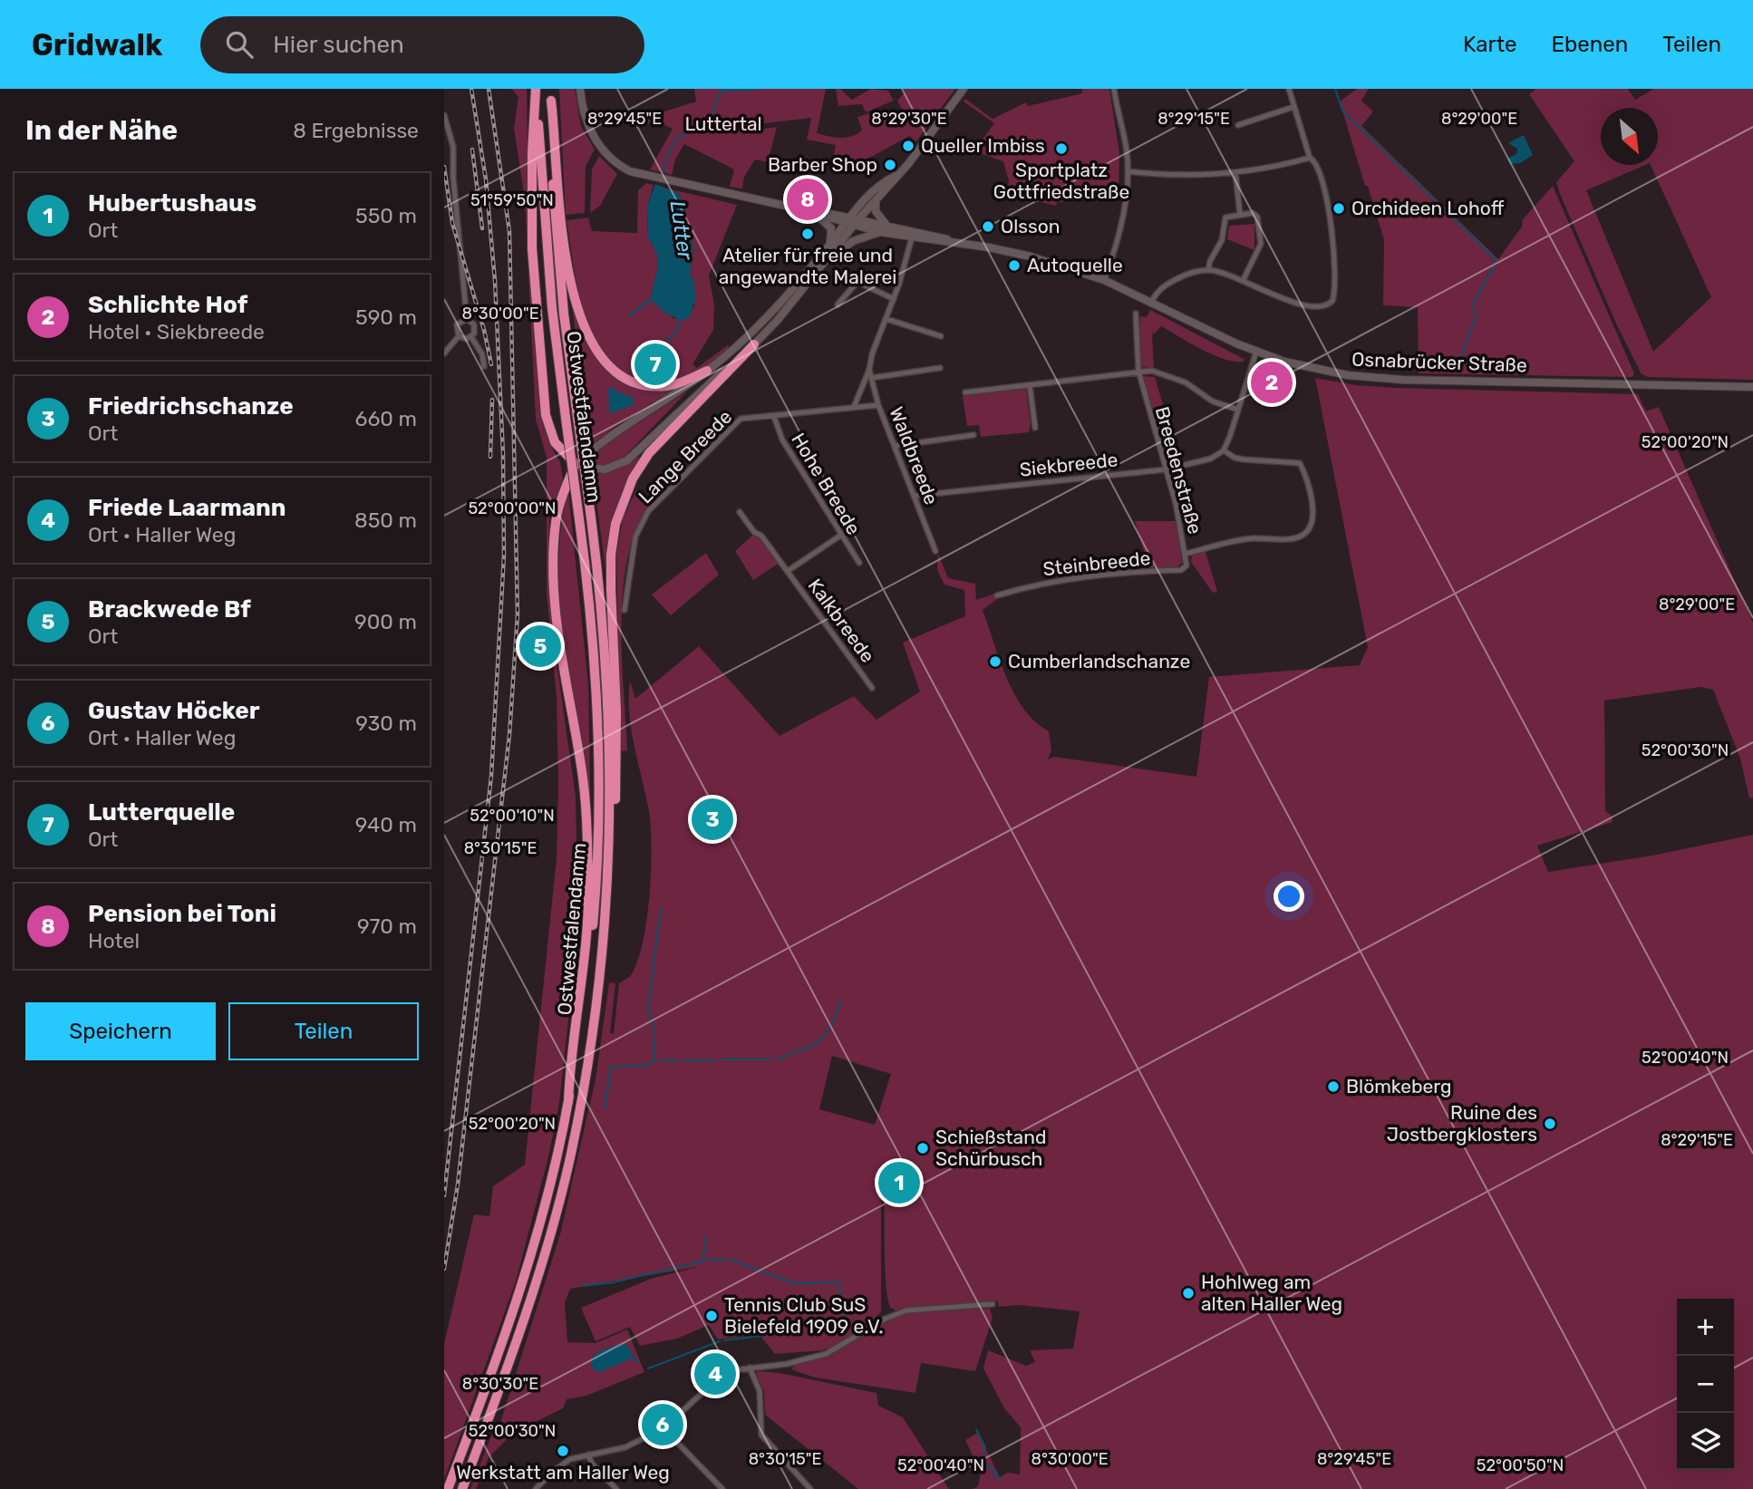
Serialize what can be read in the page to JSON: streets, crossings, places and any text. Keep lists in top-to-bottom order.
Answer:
{
  "streets": {
    "highway": ["Ostwestfalendamm"],
    "main road": ["Osnabrücker Straße"],
    "street": [
      "Waldbreede",
      "Lange Breede",
      "Siekbreede",
      "Breedenstraße",
      "Hohe Breede",
      "Steinbreede",
      "Kalkbreede"
    ]
  },
  "crossings": [
    ["Osnabrücker Straße", "Waldbreede"],
    ["Waldbreede", "Lange Breede"],
    ["Waldbreede", "Siekbreede"],
    ["Lange Breede", "Hohe Breede"],
    ["Siekbreede", "Breedenstraße"],
    ["Breedenstraße", "Steinbreede"],
    ["Hohe Breede", "Kalkbreede"]
  ],
  "water": ["Lutter"],
  "parks": ["Luttertal"],
  "places": [
    "Queller Imbiss",
    "Sportplatz Gottfriedstraße",
    "Barber Shop",
    "Orchideen Lohoff",
    "Olsson",
    "Atelier für freie und angewandte Malerei",
    "Autoquelle",
    "Cumberlandschanze",
    "Blömkeberg",
    "Ruine des Jostbergklosters",
    "Schießstand Schürbusch",
    "Hohlweg am alten Haller Weg",
    "Tennis Club SuS Bielefeld 1909 e.V.",
    "Werkstatt am Haller Weg"
  ],
  "north": "bottom right",
  "page": {
    "header": "Gridwalk",
    "search": "Hier suchen",
    "nav": ["Karte", "Ebenen", "Teilen"],
    "heading": ["In der Nähe", "8 Ergebnisse"],
    "list": [
      {
        "mark": "1",
        "name": "Hubertushaus",
        "note": "Ort",
        "value": "550 m"
      },
      {
        "mark": "2",
        "name": "Schlichte Hof",
        "note": "Hotel · Siekbreede",
        "value": "590 m"
      },
      {
        "mark": "3",
        "name": "Friedrichschanze",
        "note": "Ort",
        "value": "660 m"
      },
      {
        "mark": "4",
        "name": "Friede Laarmann",
        "note": "Ort · Haller Weg",
        "value": "850 m"
      },
      {
        "mark": "5",
        "name": "Brackwede Bf",
        "note": "Ort",
        "value": "900 m"
      },
      {
        "mark": "6",
        "name": "Gustav Höcker",
        "note": "Ort · Haller Weg",
        "value": "930 m"
      },
      {
        "mark": "7",
        "name": "Lutterquelle",
        "note": "Ort",
        "value": "940 m"
      },
      {
        "mark": "8",
        "name": "Pension bei Toni",
        "note": "Hotel",
        "value": "970 m"
      }
    ],
    "pins": [
      "8",
      "7",
      "2",
      "5",
      "3",
      "1",
      "4",
      "6"
    ],
    "buttons": ["Speichern", "Teilen"],
    "map_buttons": ["+", "−"]
  },
  "coordinates": [
    "8°29'45\"E",
    "8°29'30\"E",
    "8°29'15\"E",
    "8°29'00\"E",
    "51°59'50\"N",
    "8°30'00\"E",
    "52°00'20\"N",
    "52°00'00\"N",
    "52°00'30\"N",
    "52°00'10\"N",
    "8°30'15\"E",
    "52°00'40\"N",
    "8°30'30\"E",
    "52°00'50\"N"
  ]
}
